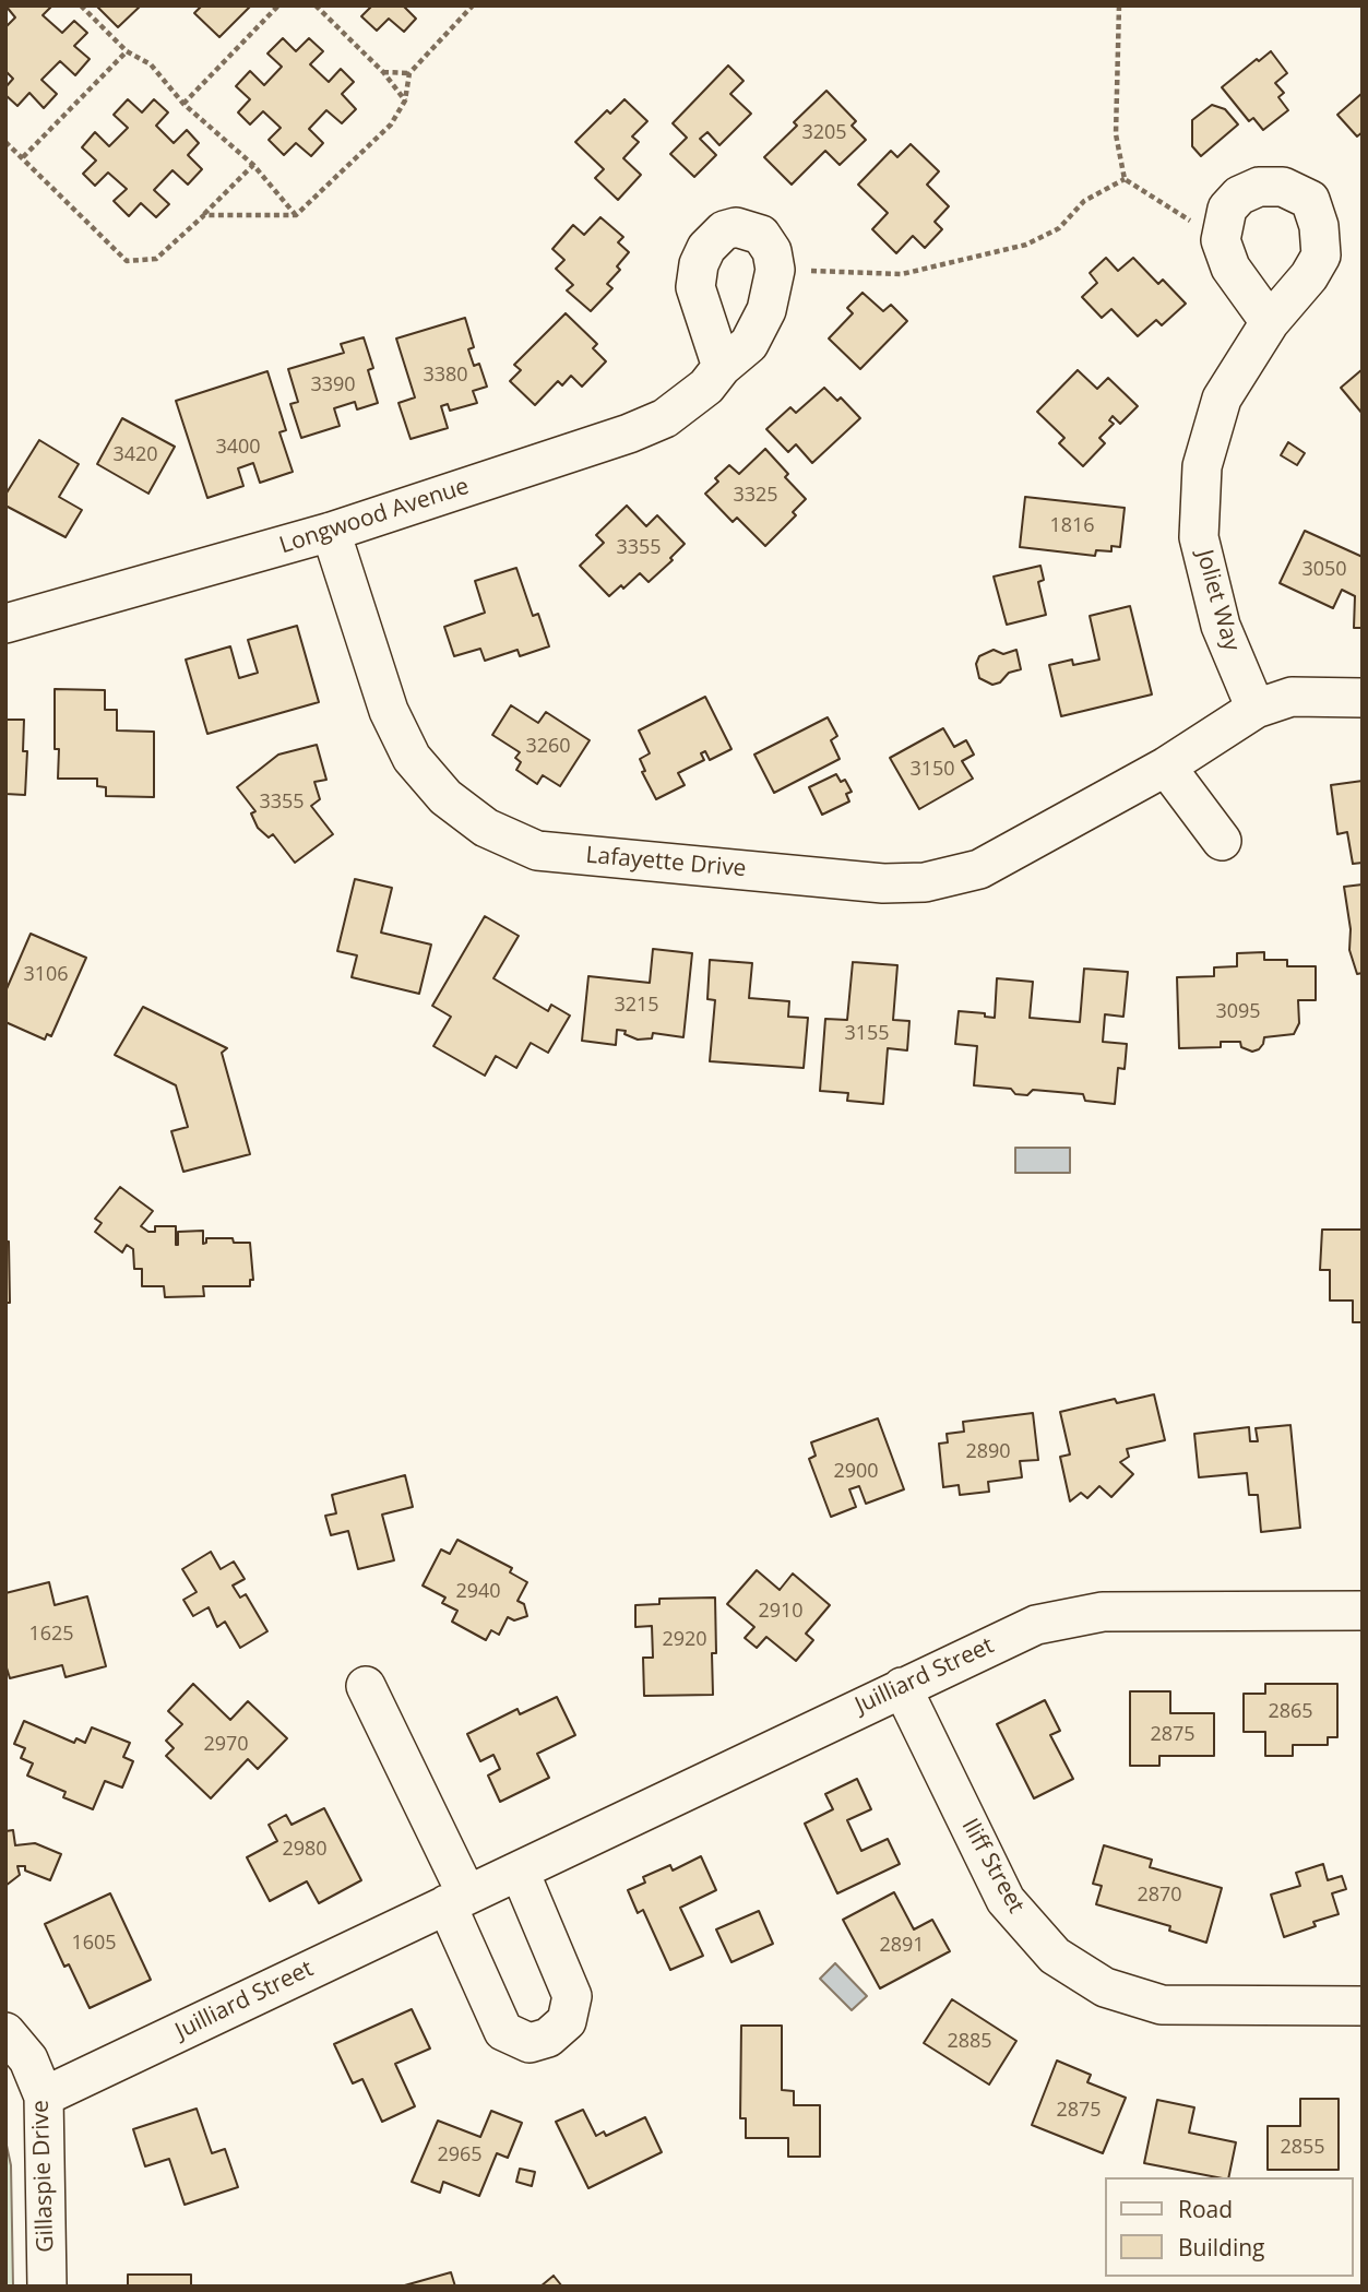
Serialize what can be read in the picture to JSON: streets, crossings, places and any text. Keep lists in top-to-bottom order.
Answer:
{
  "streets": {
    "street": [
      "Longwood Avenue",
      "Joliet Way",
      "Lafayette Drive",
      "Juilliard Street",
      "Iliff Street",
      "Gillaspie Drive"
    ]
  },
  "crossings": [
    ["Longwood Avenue", "Lafayette Drive"],
    ["Joliet Way", "Lafayette Drive"],
    ["Juilliard Street", "Iliff Street"],
    ["Juilliard Street", "Gillaspie Drive"]
  ],
  "house_numbers": [
    "3205",
    "3380",
    "3390",
    "3400",
    "3420",
    "3325",
    "1816",
    "3355",
    "3050",
    "3260",
    "3150",
    "3355",
    "3106",
    "3215",
    "3095",
    "3155",
    "2890",
    "2900",
    "2940",
    "2910",
    "1625",
    "2920",
    "2865",
    "2875",
    "2970",
    "2980",
    "2870",
    "1605",
    "2891",
    "2885",
    "2875",
    "2855",
    "2965"
  ],
  "legend": ["Road", "Building"]
}
